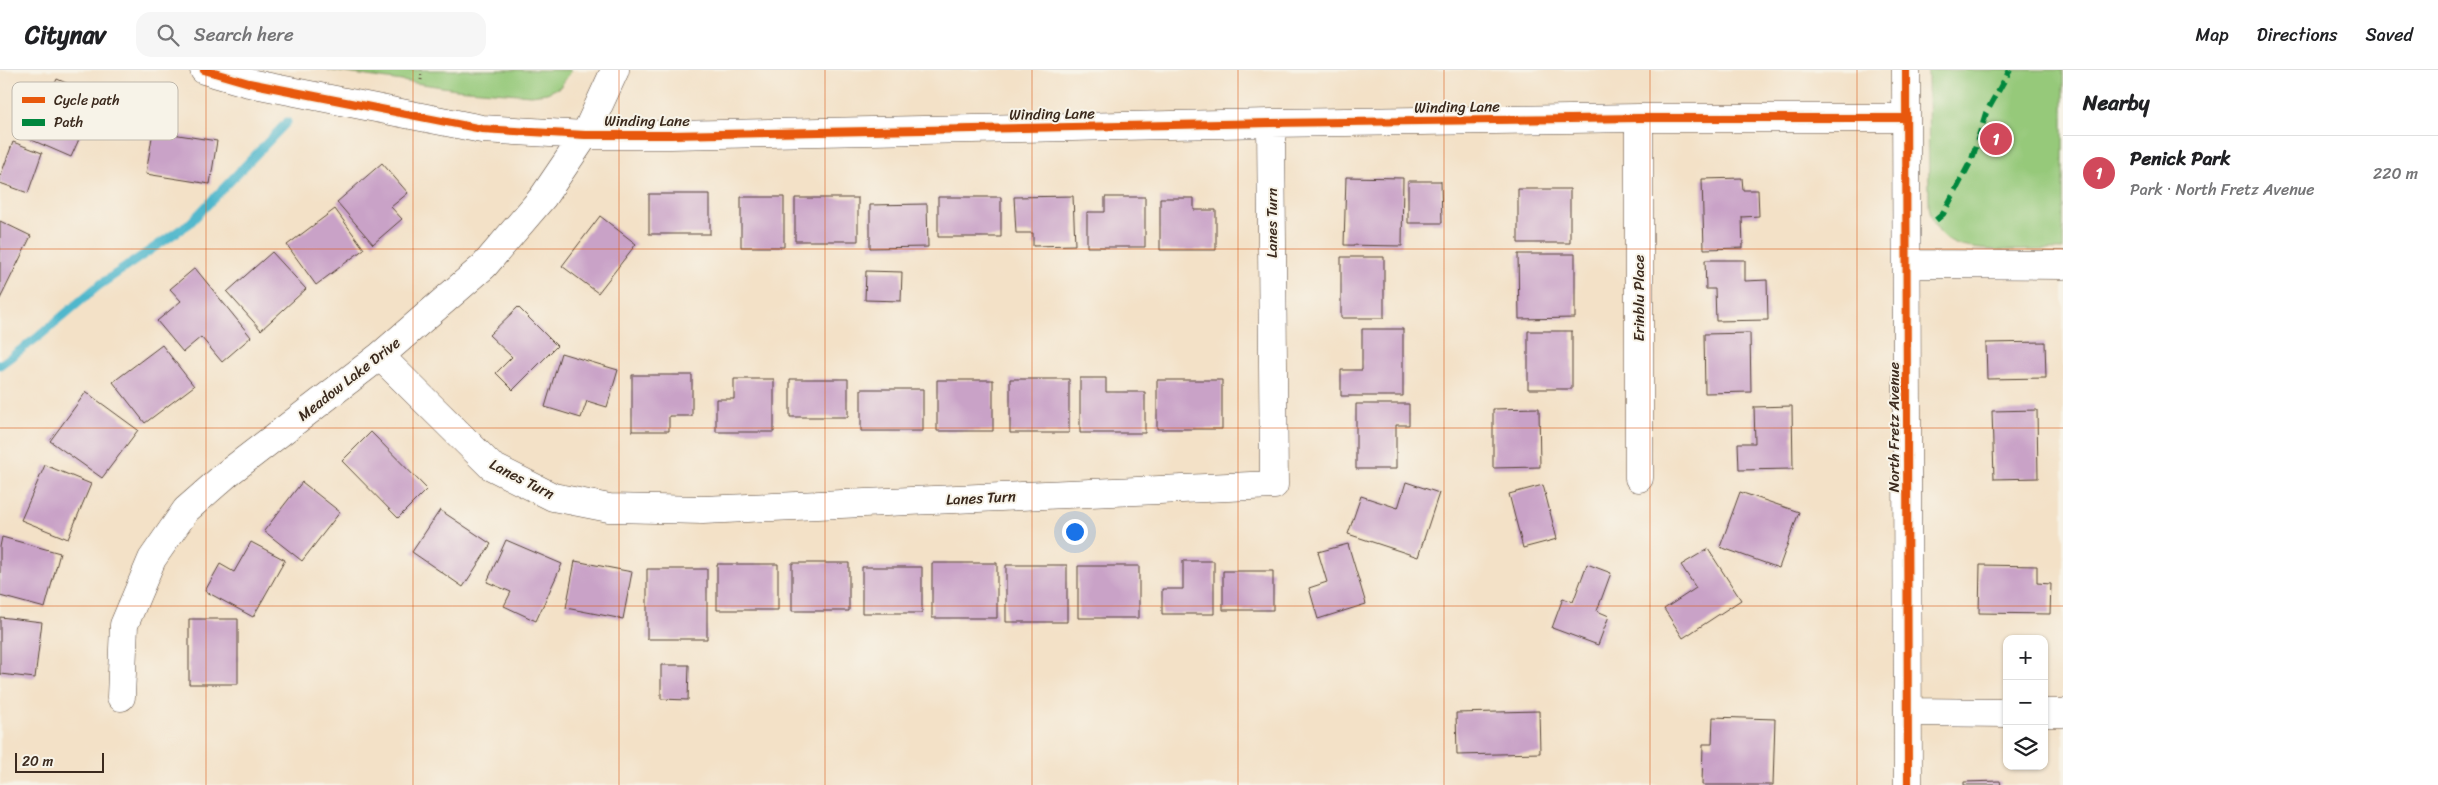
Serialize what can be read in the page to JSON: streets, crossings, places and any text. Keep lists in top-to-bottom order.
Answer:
{
  "streets": {
    "street": [
      "Winding Lane",
      "Lanes Turn",
      "Erinblu Place",
      "Meadow Lake Drive",
      "North Fretz Avenue"
    ]
  },
  "crossings": [
    ["Winding Lane", "Lanes Turn"],
    ["Winding Lane", "Erinblu Place"],
    ["Winding Lane", "Meadow Lake Drive"],
    ["Winding Lane", "North Fretz Avenue"],
    ["Lanes Turn", "Meadow Lake Drive"]
  ],
  "legend": ["Cycle path", "Path"],
  "scale_bar": "20 m",
  "page": {
    "header": "Citynav",
    "search": "Search here",
    "nav": ["Map", "Directions", "Saved"],
    "heading": "Nearby",
    "pins": "1",
    "list": [
      {
        "mark": "1",
        "name": "Penick Park",
        "note": "Park · North Fretz Avenue",
        "value": "220 m"
      }
    ],
    "map_buttons": ["+", "−"],
    "scale": "20 m"
  }
}
